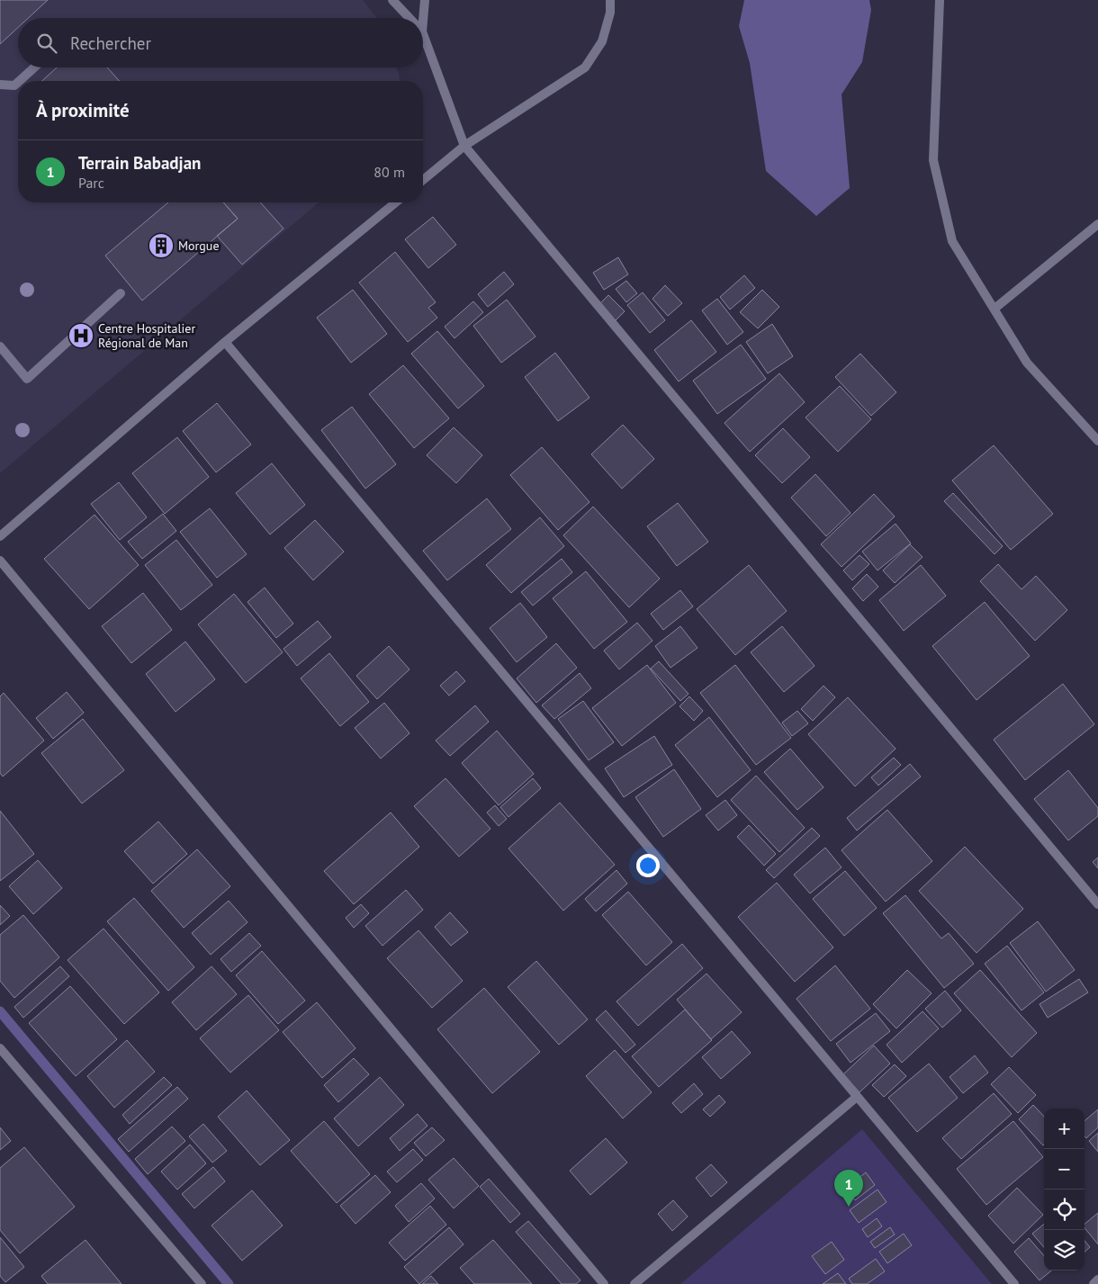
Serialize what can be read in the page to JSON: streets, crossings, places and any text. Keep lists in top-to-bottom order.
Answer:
{
  "places": {
    "building": ["Morgue"],
    "hospital": ["Centre Hospitalier Régional de Man"]
  },
  "page": {
    "search": "Rechercher",
    "heading": "À proximité",
    "list": [
      {
        "mark": "1",
        "name": "Terrain Babadjan",
        "note": "Parc",
        "value": "80 m"
      }
    ],
    "map_buttons": ["+", "−"],
    "pins": "1"
  }
}
